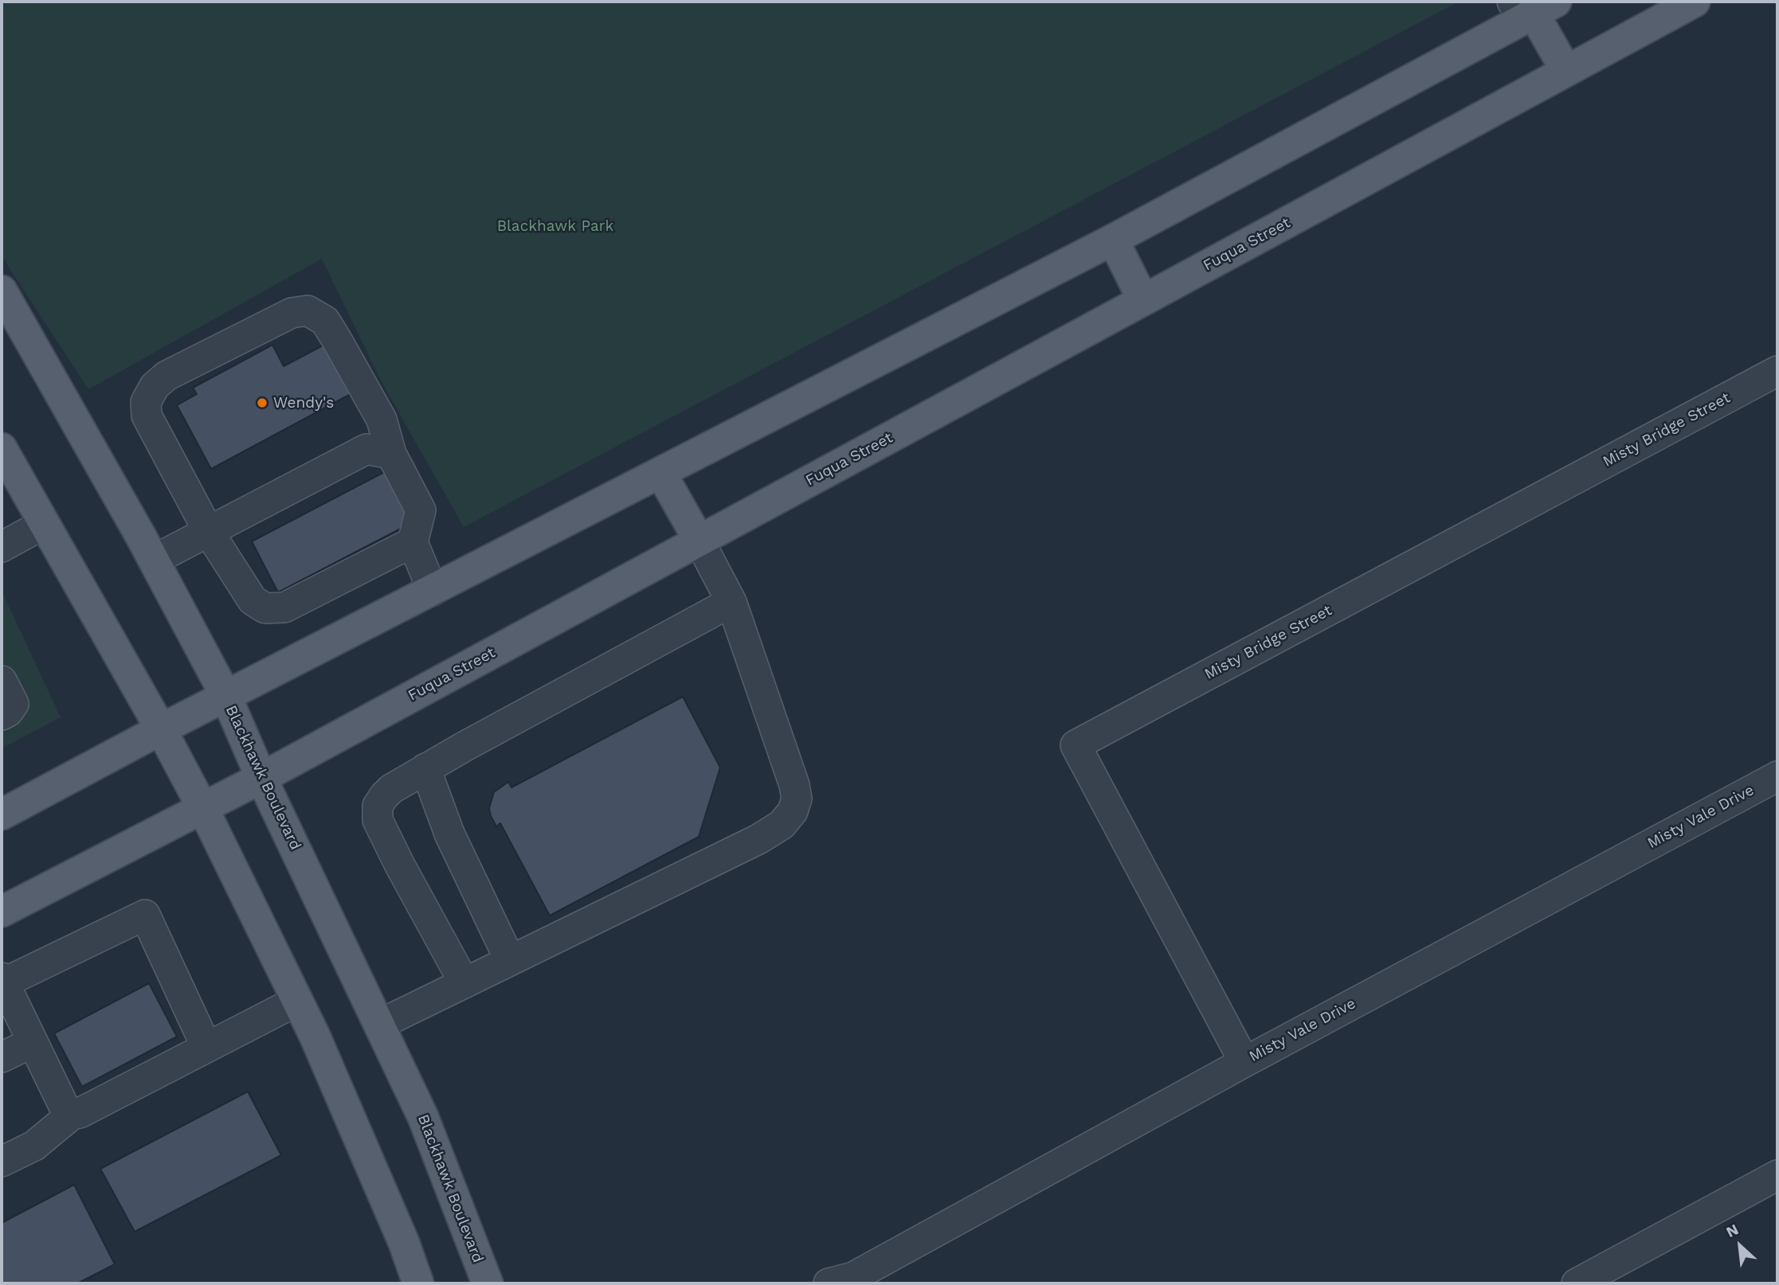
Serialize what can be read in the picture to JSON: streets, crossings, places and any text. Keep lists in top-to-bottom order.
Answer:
{
  "streets": {
    "main road": ["Fuqua Street", "Blackhawk Boulevard"],
    "street": ["Misty Bridge Street", "Misty Vale Drive"]
  },
  "crossings": [
    ["Fuqua Street", "Blackhawk Boulevard"],
    ["Misty Bridge Street", "Misty Vale Drive"]
  ],
  "parks": ["Blackhawk Park"],
  "places": ["Wendy's"],
  "north": "top left"
}
